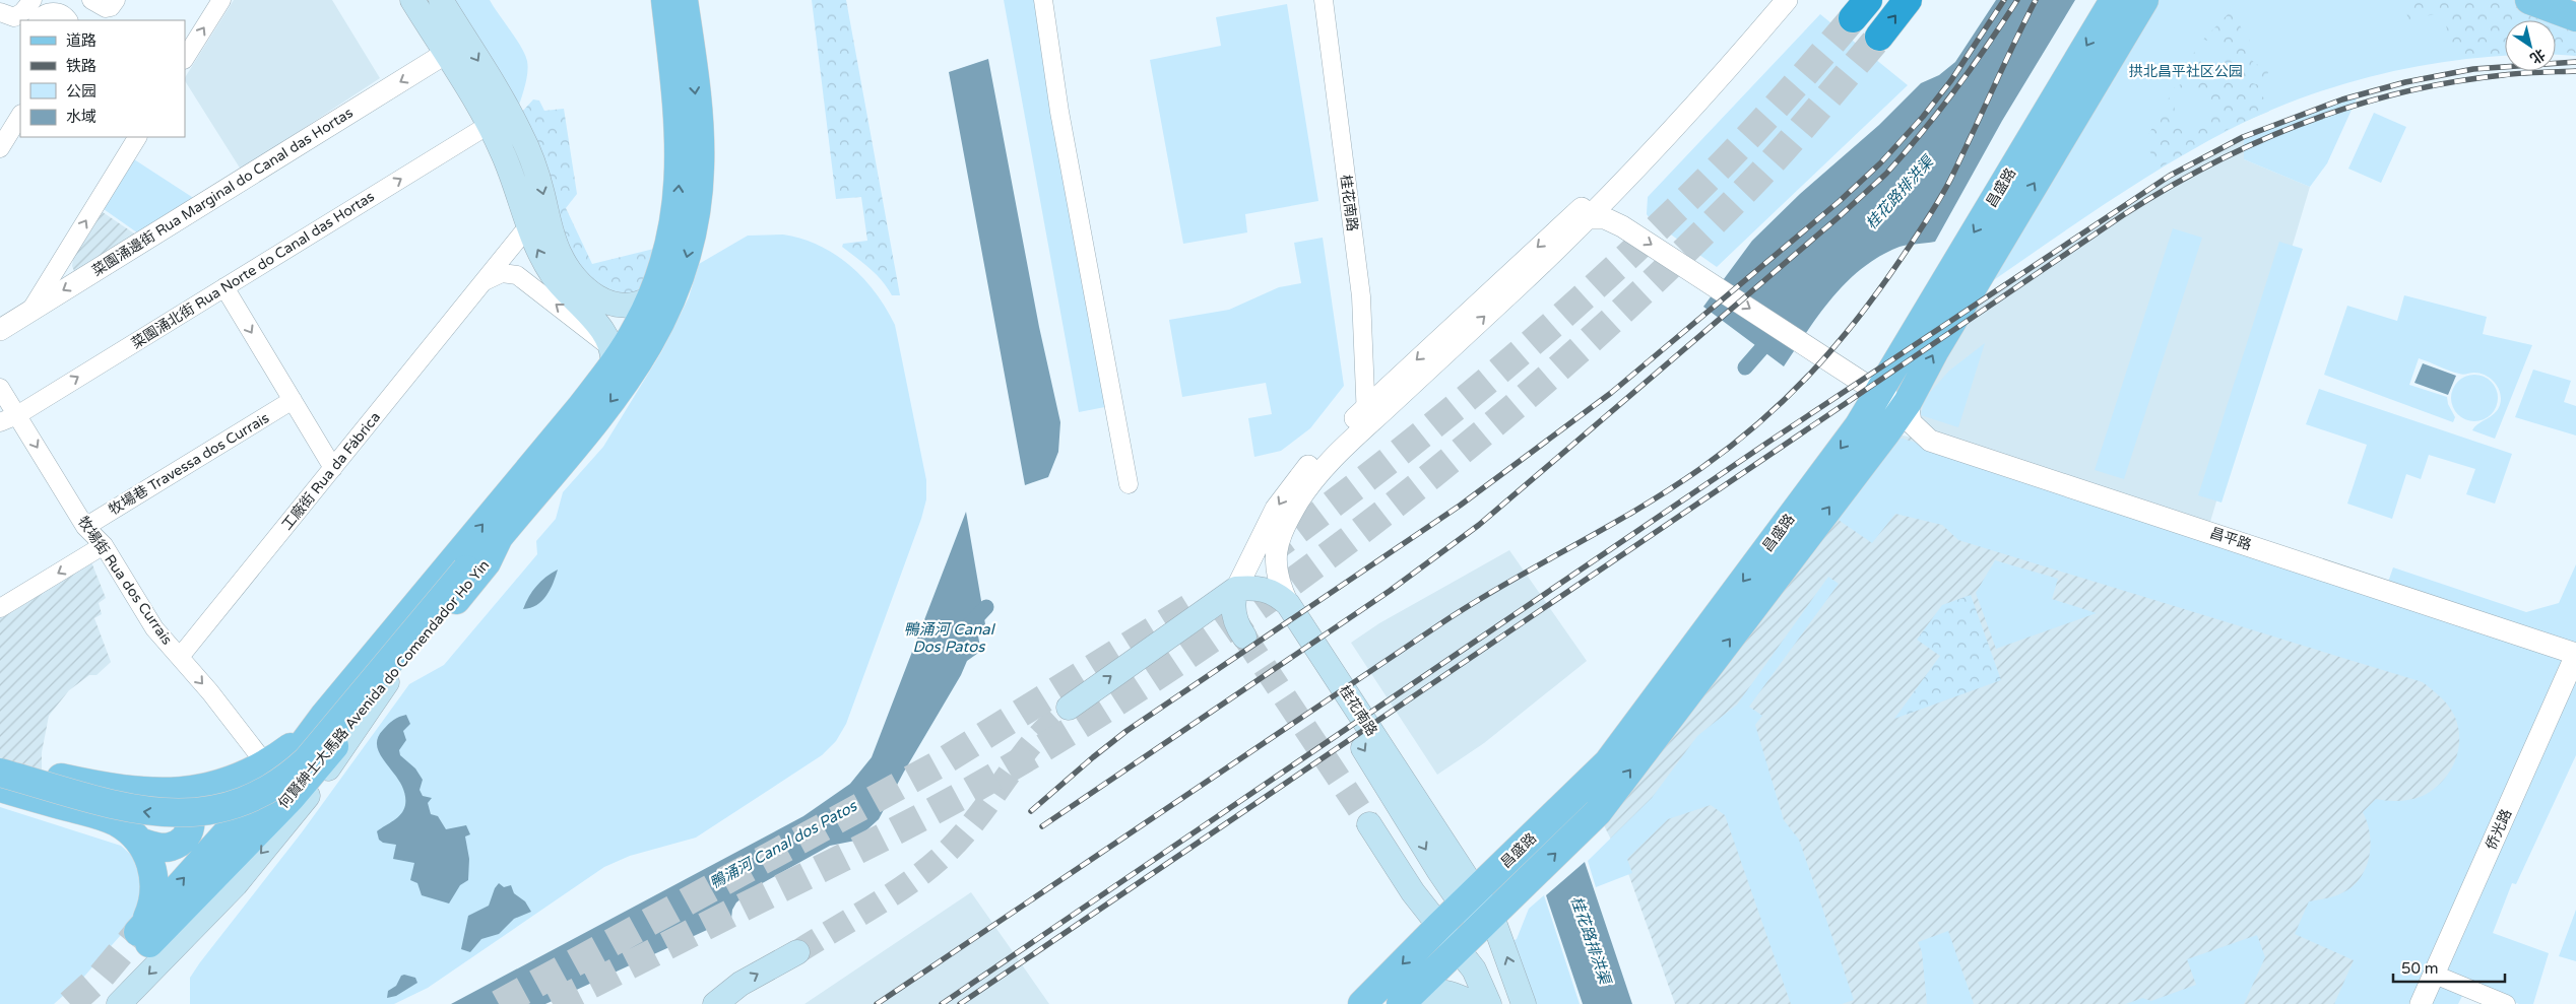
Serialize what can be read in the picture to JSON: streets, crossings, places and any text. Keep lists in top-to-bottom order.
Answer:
{
  "streets": {
    "main road": ["昌盛路", "桂花南路", "何賢紳士大馬路 Avenida do Comendador Ho Yin"],
    "street": [
      "菜園涌邊街 Rua Marginal do Canal das Hortas",
      "菜園涌北街 Rua Norte do Canal das Hortas",
      "牧場巷 Travessa dos Currais",
      "工廠街 Rua da Fábrica",
      "昌平路",
      "牧場街 Rua dos Currais",
      "侨光路"
    ]
  },
  "crossings": [
    ["昌盛路", "桂花南路"],
    ["昌盛路", "昌平路"],
    ["菜園涌北街 Rua Norte do Canal das Hortas", "牧場街 Rua dos Currais"],
    ["牧場巷 Travessa dos Currais", "牧場街 Rua dos Currais"],
    ["工廠街 Rua da Fábrica", "牧場街 Rua dos Currais"],
    ["工廠街 Rua da Fábrica", "何賢紳士大馬路 Avenida do Comendador Ho Yin"],
    ["昌平路", "侨光路"]
  ],
  "one_way": ["菜園涌邊街 Rua Marginal do Canal das Hortas", "菜園涌北街 Rua Norte do Canal das Hortas", "牧場街 Rua dos Currais"],
  "water": ["桂花路排洪渠", "鴨涌河 Canal Dos Patos", "鴨涌河 Canal dos Patos"],
  "parks": ["拱北昌平社区公园"],
  "legend": [
    "道路",
    "铁路",
    "公园",
    "水域"
  ],
  "scale_bar": "50 m",
  "north": "bottom right"
}
